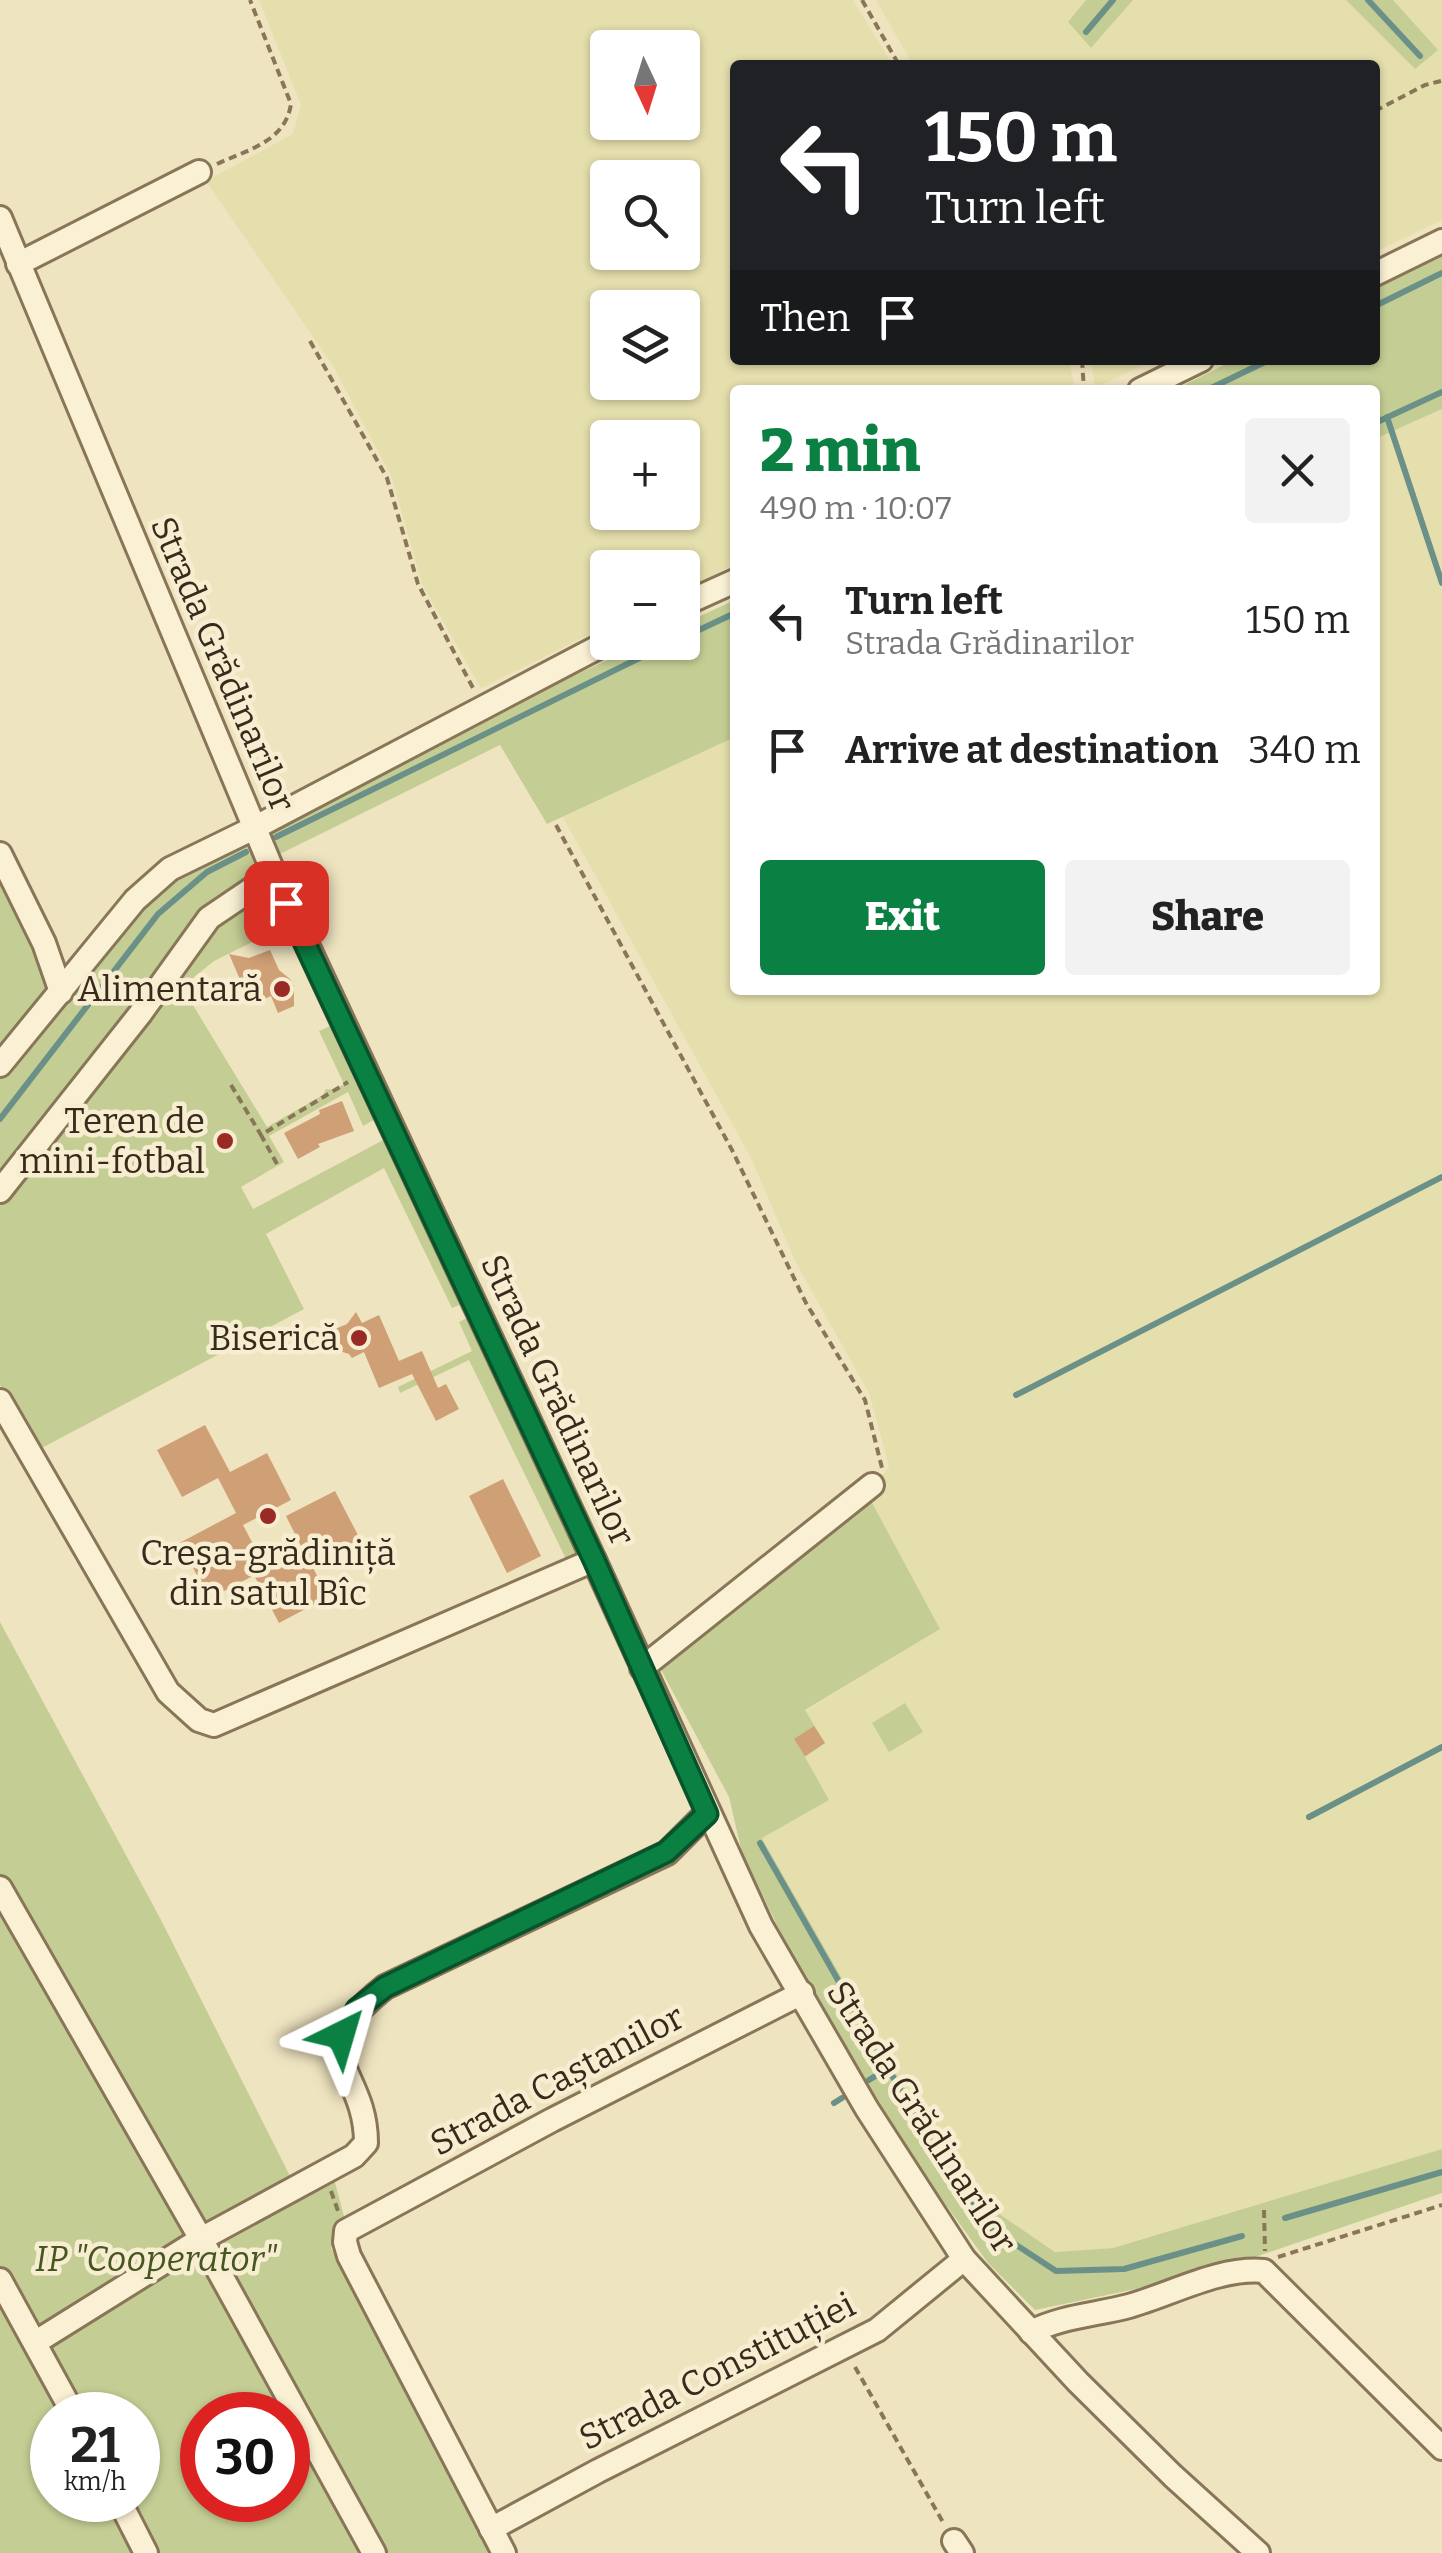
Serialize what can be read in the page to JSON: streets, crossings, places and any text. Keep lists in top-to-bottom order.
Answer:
{
  "streets": {
    "street": ["Strada Grădinarilor", "Strada Caștanilor", "Strada Constituției"]
  },
  "crossings": [
    ["Strada Grădinarilor", "Strada Caștanilor"],
    ["Strada Grădinarilor", "Strada Constituției"]
  ],
  "parks": ["IP \"Cooperator\""],
  "places": [
    "Alimentară",
    "Teren de mini-fotbal",
    "Biserică",
    "Creșa-grădiniță din satul Bîc"
  ],
  "north": "bottom",
  "page": {
    "map_buttons": ["+", "−"],
    "turn": ["150 m", "Turn left"],
    "then": "Then",
    "heading": ["2 min", "490 m · 10:07"],
    "list": [
      {
        "name": "Turn left",
        "note": "Strada Grădinarilor",
        "value": "150 m"
      },
      {
        "name": "Arrive at destination",
        "value": "340 m"
      }
    ],
    "buttons": ["Exit", "Share"],
    "speed": "21 km/h",
    "limit": "30"
  }
}
